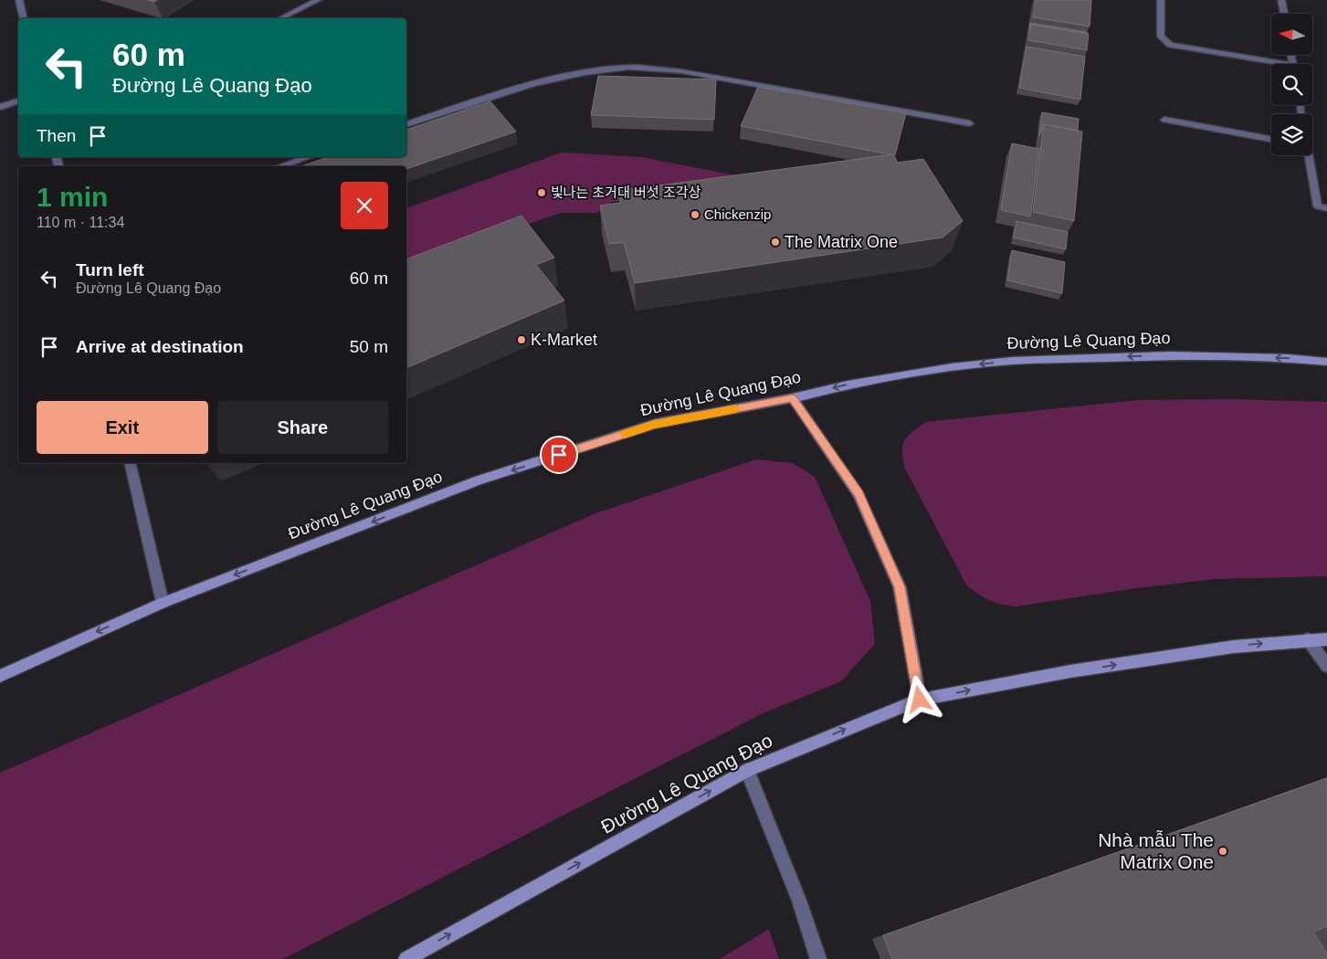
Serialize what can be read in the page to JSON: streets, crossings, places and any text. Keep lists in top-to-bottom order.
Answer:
{
  "streets": {
    "main road": ["Đường Lê Quang Đạo"]
  },
  "places": [
    "빛나는 초거대 버섯 조각상",
    "Chickenzip",
    "The Matrix One",
    "K-Market",
    "Nhà mẫu The Matrix One"
  ],
  "north": "left",
  "page": {
    "turn": ["60 m", "Đường Lê Quang Đạo"],
    "then": "Then",
    "heading": ["1 min", "110 m · 11:34"],
    "list": [
      {
        "name": "Turn left",
        "note": "Đường Lê Quang Đạo",
        "value": "60 m"
      },
      {
        "name": "Arrive at destination",
        "value": "50 m"
      }
    ],
    "buttons": ["Exit", "Share"]
  }
}
